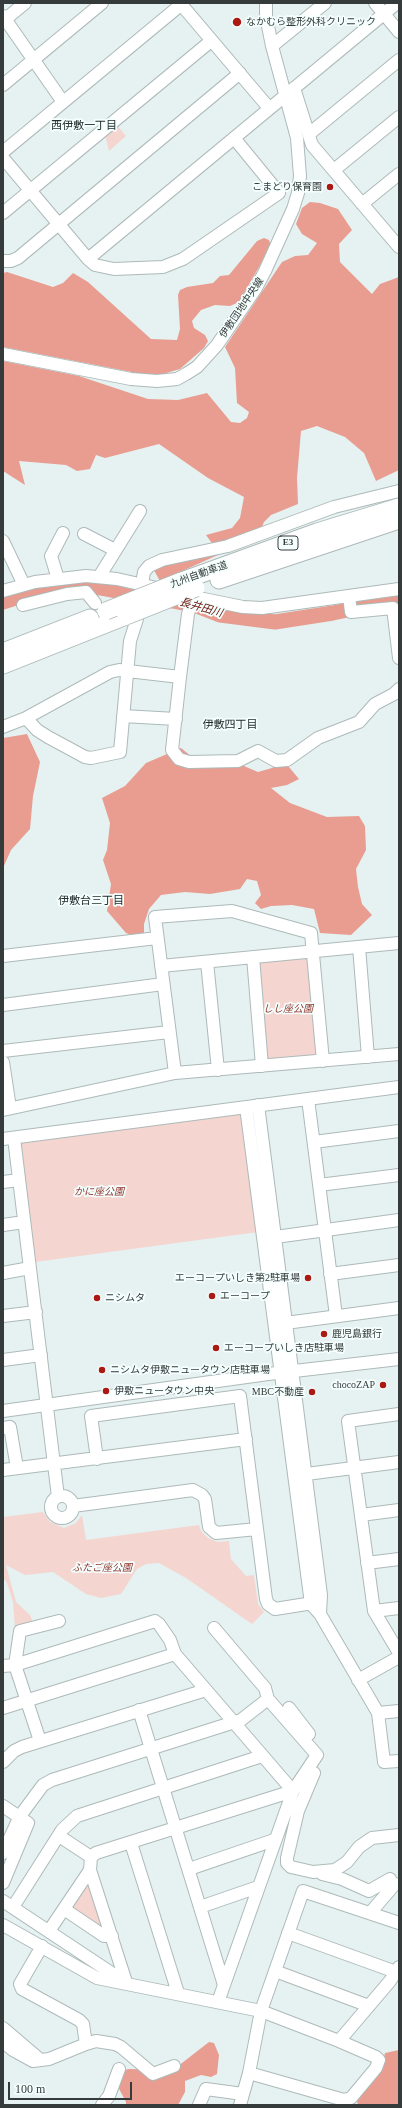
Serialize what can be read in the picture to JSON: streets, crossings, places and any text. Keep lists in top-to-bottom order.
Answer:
{
  "streets": {
    "highway": ["E3", "九州自動車道"],
    "street": ["伊敷団地中央線"]
  },
  "districts": ["西伊敷一丁目", "伊敷四丁目", "伊敷台三丁目"],
  "water": ["長井田川"],
  "parks": ["しし座公園", "かに座公園", "ふたご座公園"],
  "places": [
    "なかむら整形外科クリニック",
    "こまどり保育園",
    "エーコープいしき第2駐車場",
    "エーコープ",
    "ニシムタ",
    "鹿児島銀行",
    "エーコープいしき店駐車場",
    "ニシムタ伊敷ニュータウン店駐車場",
    "chocoZAP",
    "伊敷ニュータウン中央",
    "MBC不動産"
  ],
  "scale_bar": "100 m"
}
